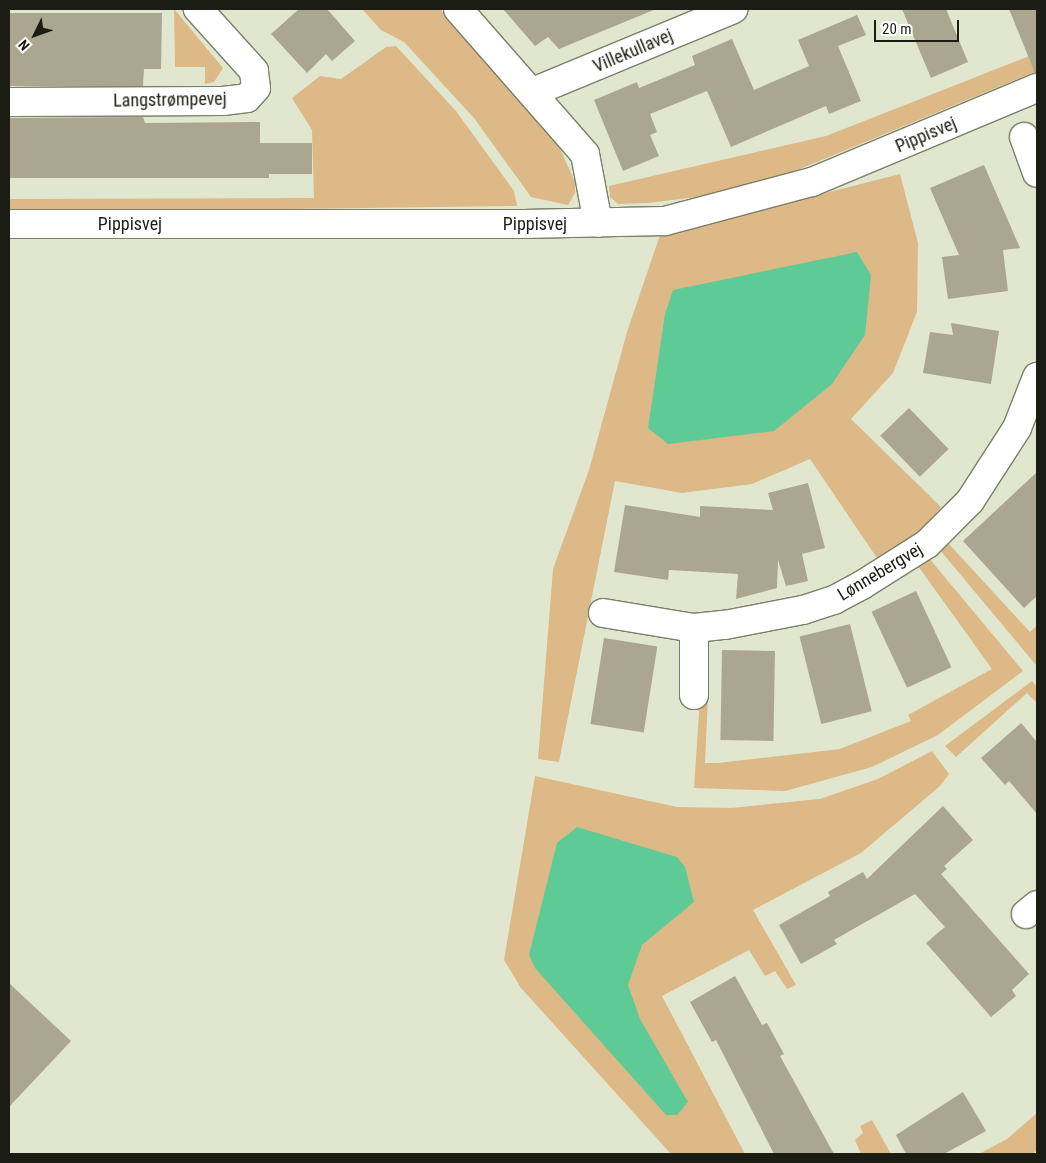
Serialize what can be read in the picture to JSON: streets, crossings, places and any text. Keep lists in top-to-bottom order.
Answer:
{
  "streets": {
    "street": [
      "Villekullavej",
      "Langstrømpevej",
      "Pippisvej",
      "Lønnebergvej"
    ]
  },
  "scale_bar": "20 m",
  "north": "bottom left"
}
